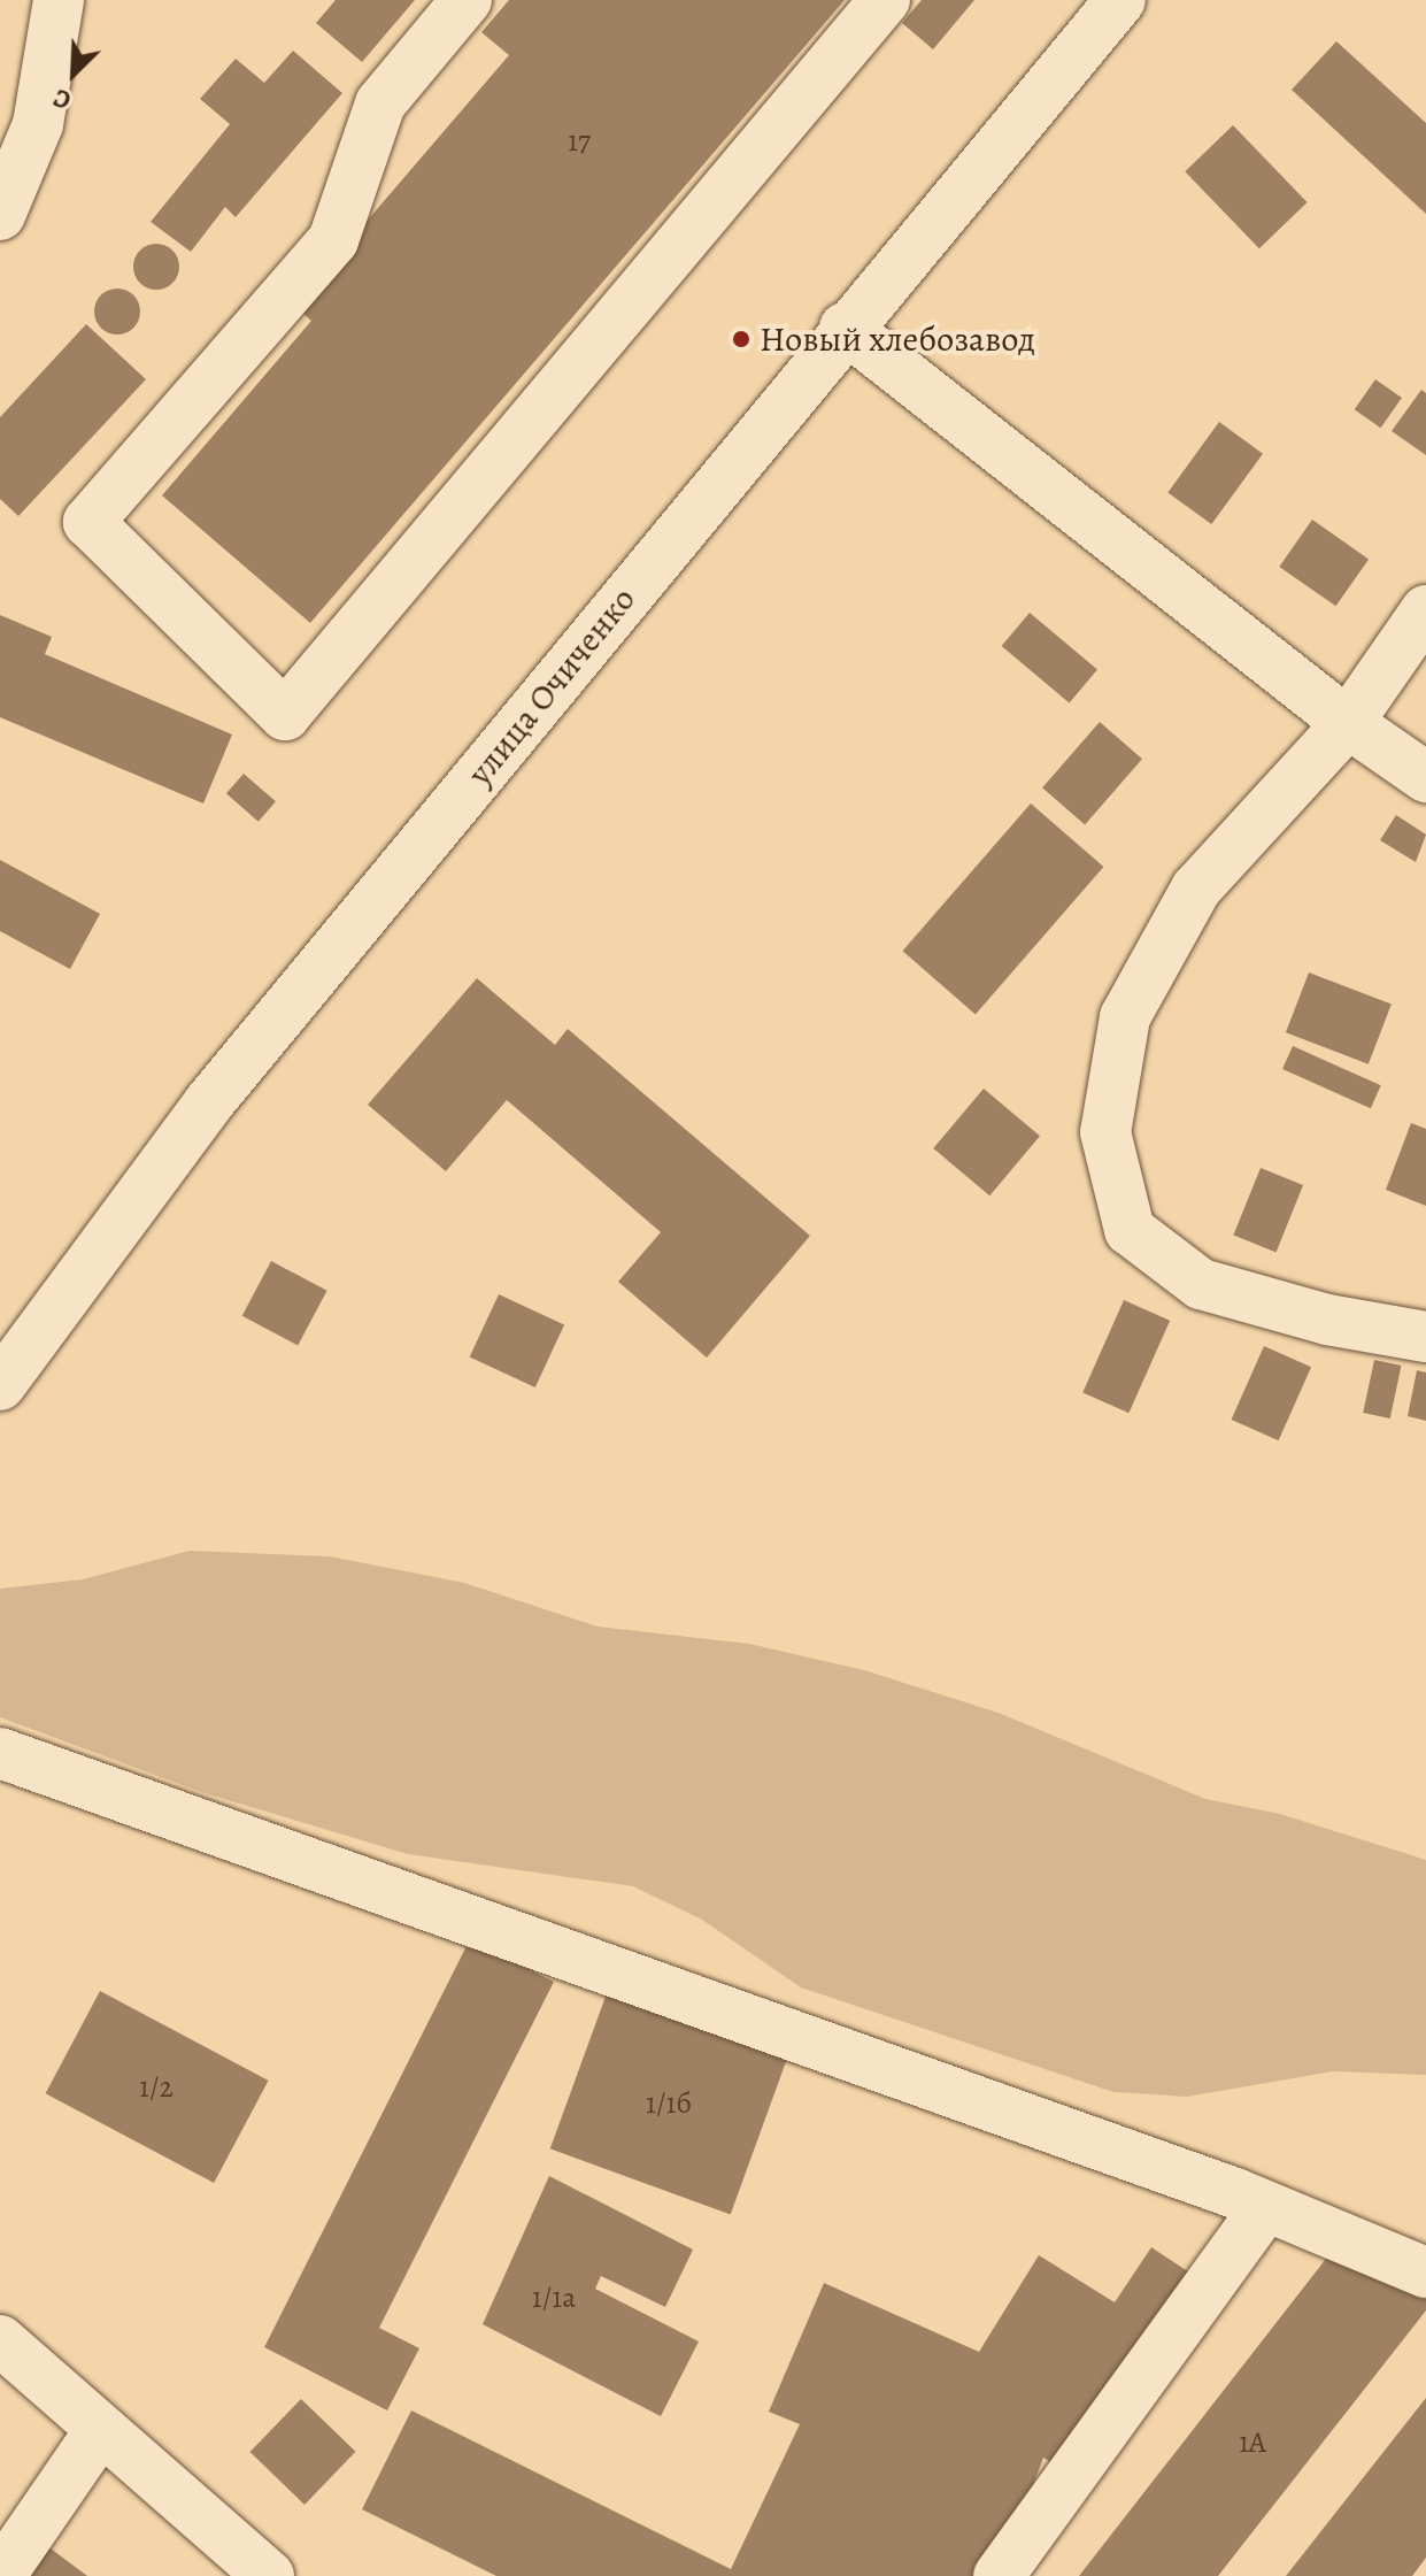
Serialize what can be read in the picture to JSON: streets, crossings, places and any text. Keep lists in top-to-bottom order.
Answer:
{
  "streets": {
    "street": ["улица Очиченко"]
  },
  "places": ["Новый хлебозавод"],
  "house_numbers": [
    "17",
    "1/2",
    "1/1б",
    "1/1а",
    "1А"
  ],
  "north": "bottom left"
}
